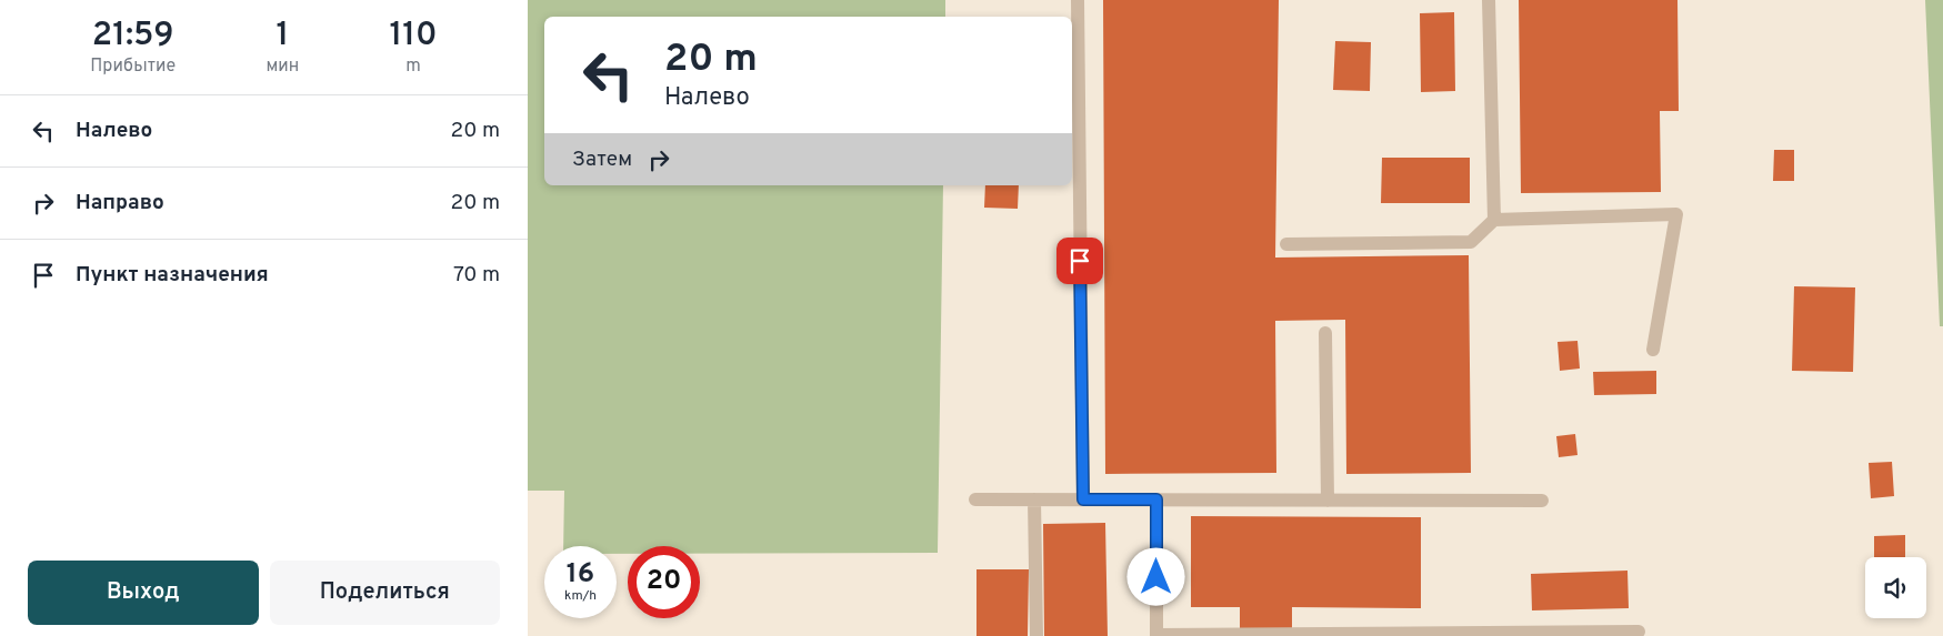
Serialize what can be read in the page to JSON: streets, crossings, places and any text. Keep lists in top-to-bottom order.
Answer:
{
  "page": {
    "eta": [
      "21:59",
      "Прибытие",
      "1",
      "мин",
      "110",
      "m"
    ],
    "turn": ["20 m", "Налево"],
    "list": [
      {
        "name": "Налево",
        "value": "20 m"
      },
      {
        "name": "Направо",
        "value": "20 m"
      },
      {
        "name": "Пункт назначения",
        "value": "70 m"
      }
    ],
    "then": "Затем",
    "speed": "16 km/h",
    "limit": "20",
    "buttons": ["Выход", "Поделиться"]
  }
}
